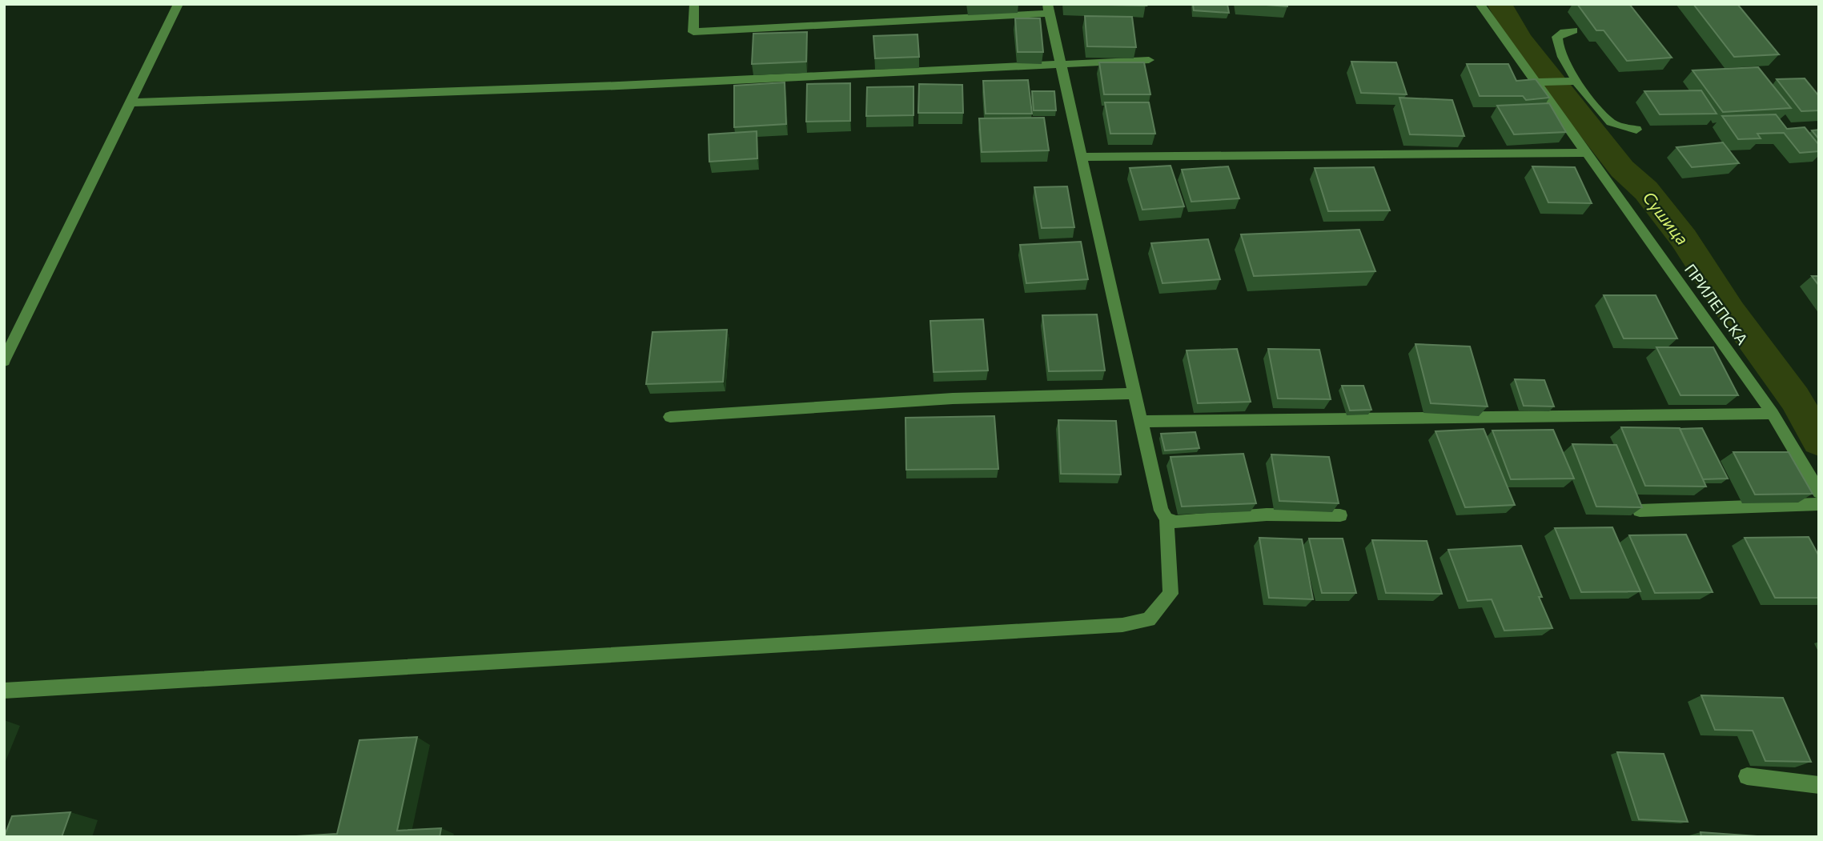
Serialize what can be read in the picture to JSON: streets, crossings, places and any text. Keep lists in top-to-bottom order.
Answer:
{
  "streets": {
    "street": ["ПРИЛЕПСКА"]
  },
  "water": ["Сушица"]
}
